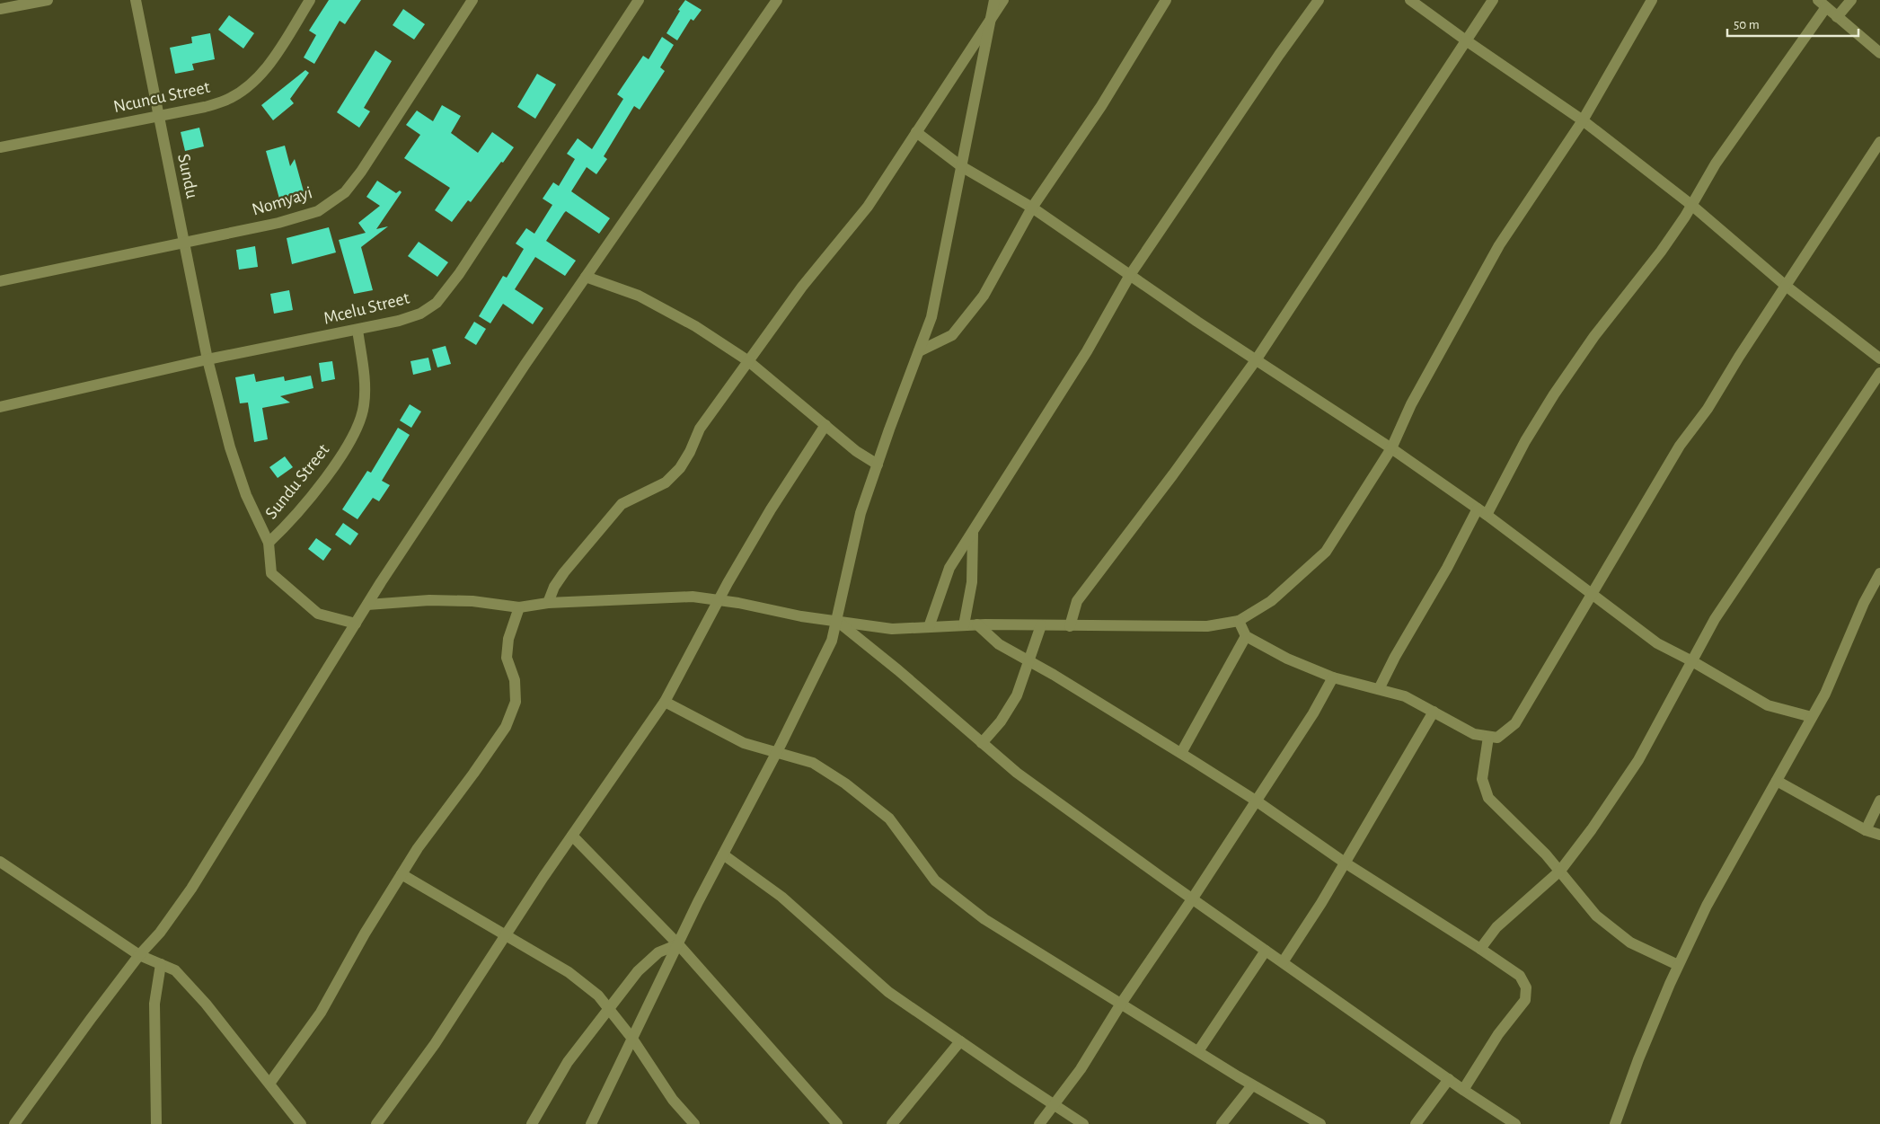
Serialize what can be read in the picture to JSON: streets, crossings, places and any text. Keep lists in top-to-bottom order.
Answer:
{
  "streets": {
    "street": [
      "Ncuncu Street",
      "Sundu",
      "Nomyayi",
      "Mcelu Street",
      "Sundu Street"
    ]
  },
  "crossings": [
    ["Ncuncu Street", "Sundu"],
    ["Sundu", "Nomyayi"],
    ["Sundu", "Mcelu Street"],
    ["Sundu", "Sundu Street"],
    ["Mcelu Street", "Sundu Street"]
  ],
  "scale_bar": "50 m"
}
